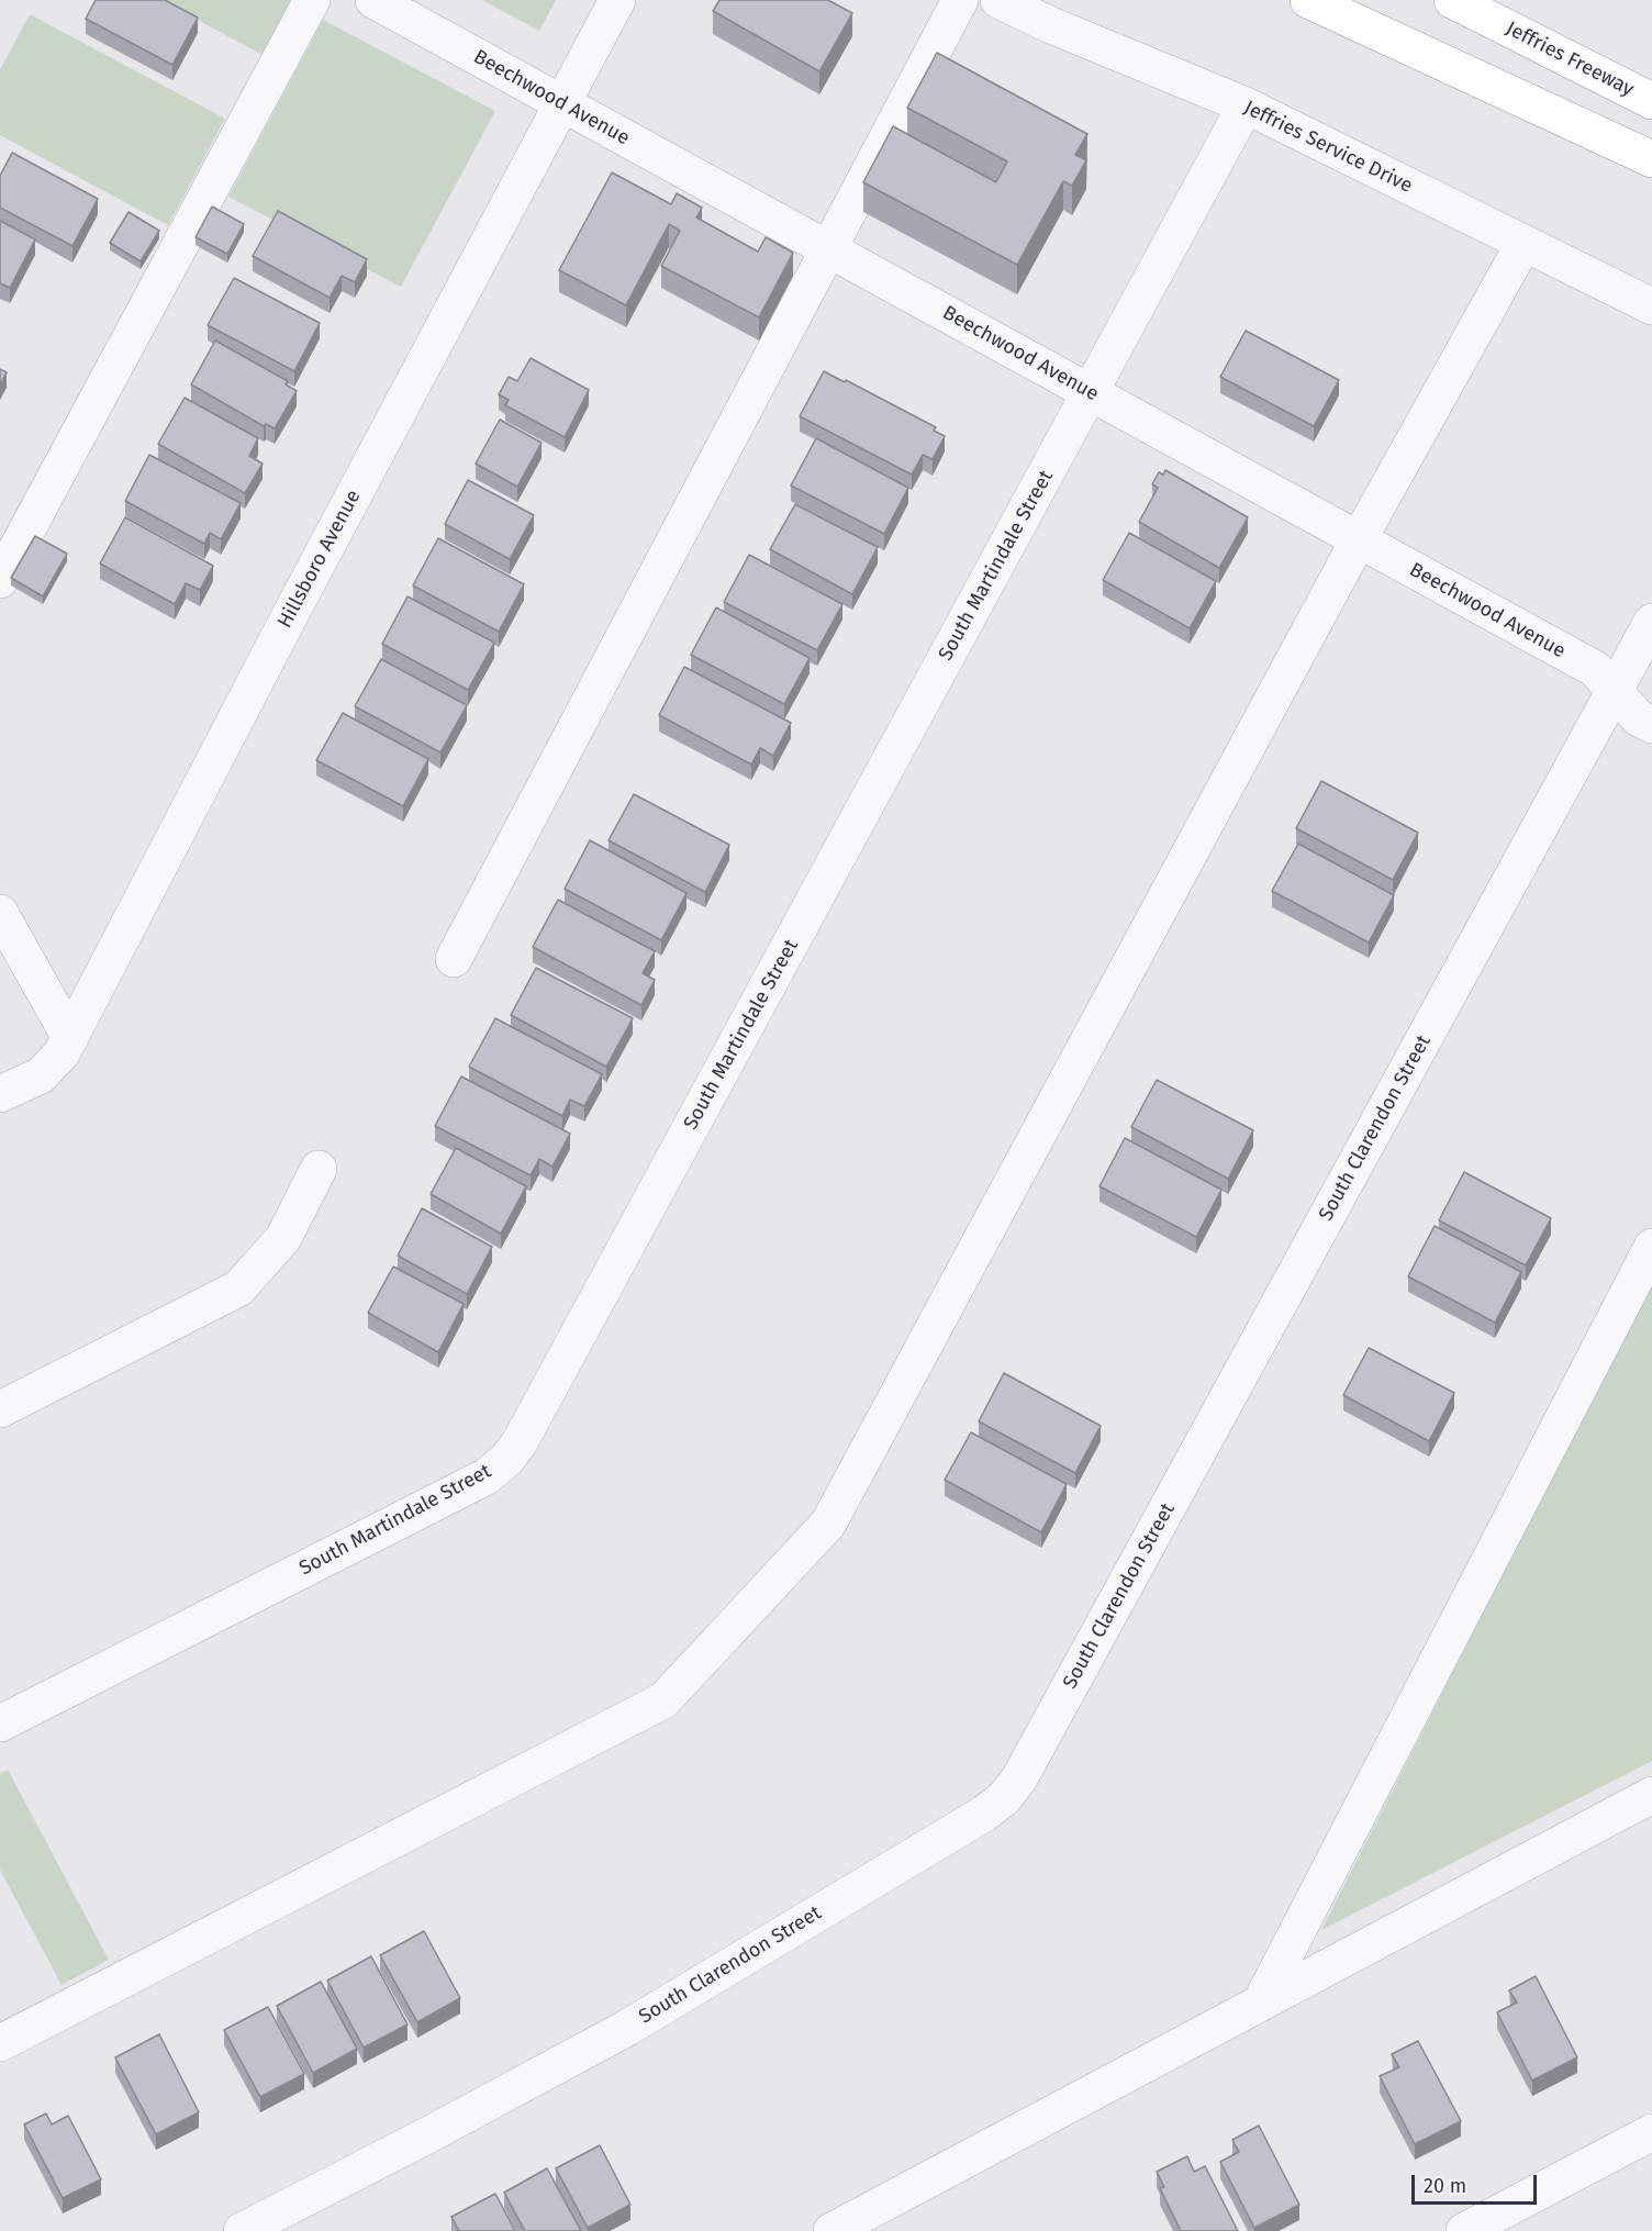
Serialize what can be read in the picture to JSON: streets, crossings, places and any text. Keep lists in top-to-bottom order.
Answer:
{
  "streets": {
    "highway": ["Jeffries Freeway"],
    "street": [
      "Beechwood Avenue",
      "Jeffries Service Drive",
      "Hillsboro Avenue",
      "South Martindale Street",
      "South Clarendon Street"
    ]
  },
  "crossings": [
    ["Beechwood Avenue", "Hillsboro Avenue"],
    ["Beechwood Avenue", "South Martindale Street"],
    ["Beechwood Avenue", "South Clarendon Street"],
    ["Jeffries Service Drive", "South Martindale Street"]
  ],
  "scale_bar": "20 m"
}
